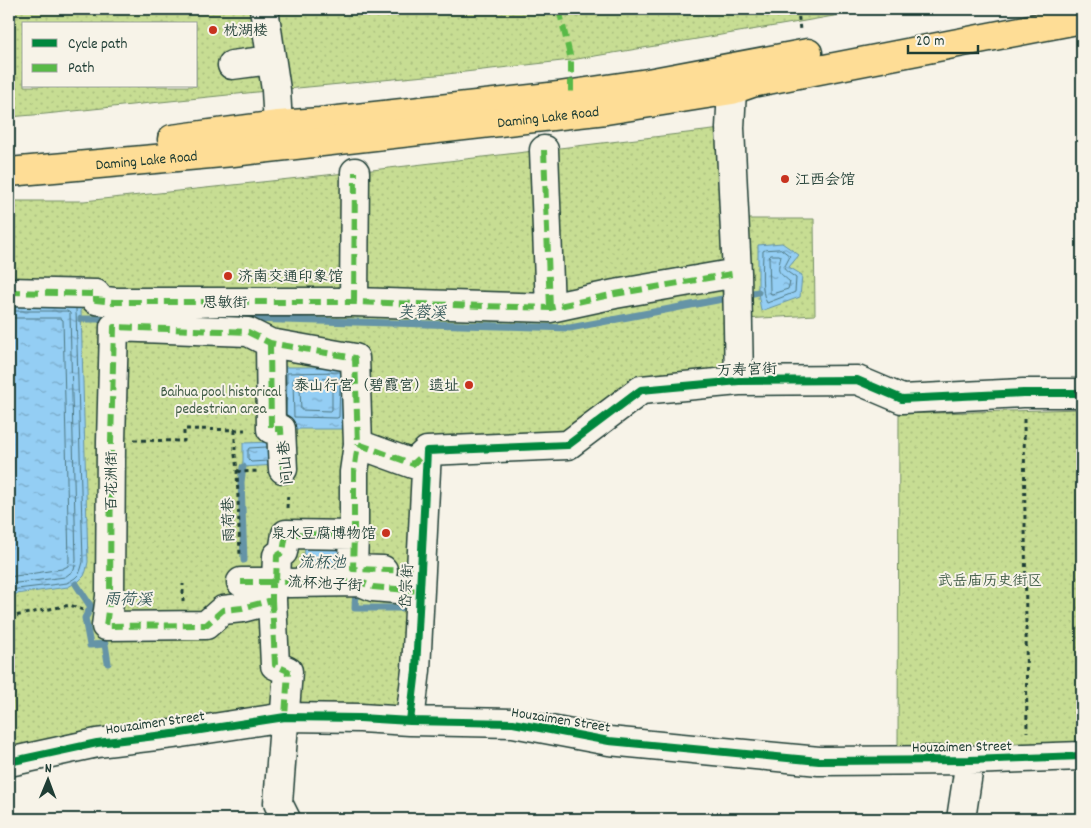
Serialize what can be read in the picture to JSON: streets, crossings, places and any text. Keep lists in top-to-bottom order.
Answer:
{
  "streets": {
    "main road": ["Daming Lake Road"],
    "street": [
      "思敏街",
      "万寿宫街",
      "问山巷",
      "百花洲街",
      "流杯池子街",
      "岱宗街",
      "Houzaimen Street"
    ],
    "path": ["雨荷巷"]
  },
  "crossings": [
    ["Daming Lake Road", "万寿宫街"],
    ["思敏街", "万寿宫街"],
    ["万寿宫街", "岱宗街"],
    ["问山巷", "百花洲街"],
    ["百花洲街", "流杯池子街"],
    ["流杯池子街", "岱宗街"],
    ["岱宗街", "Houzaimen Street"]
  ],
  "water": ["芙蓉溪", "流杯池", "雨荷溪"],
  "parks": ["Baihua pool historical pedestrian area", "武岳庙历史街区"],
  "places": [
    "枕湖楼",
    "江西会馆",
    "济南交通印象馆",
    "泰山行宫（碧霞宫）遗址",
    "泉水豆腐博物馆"
  ],
  "legend": ["Cycle path", "Path"],
  "scale_bar": "20 m",
  "north": "top"
}
